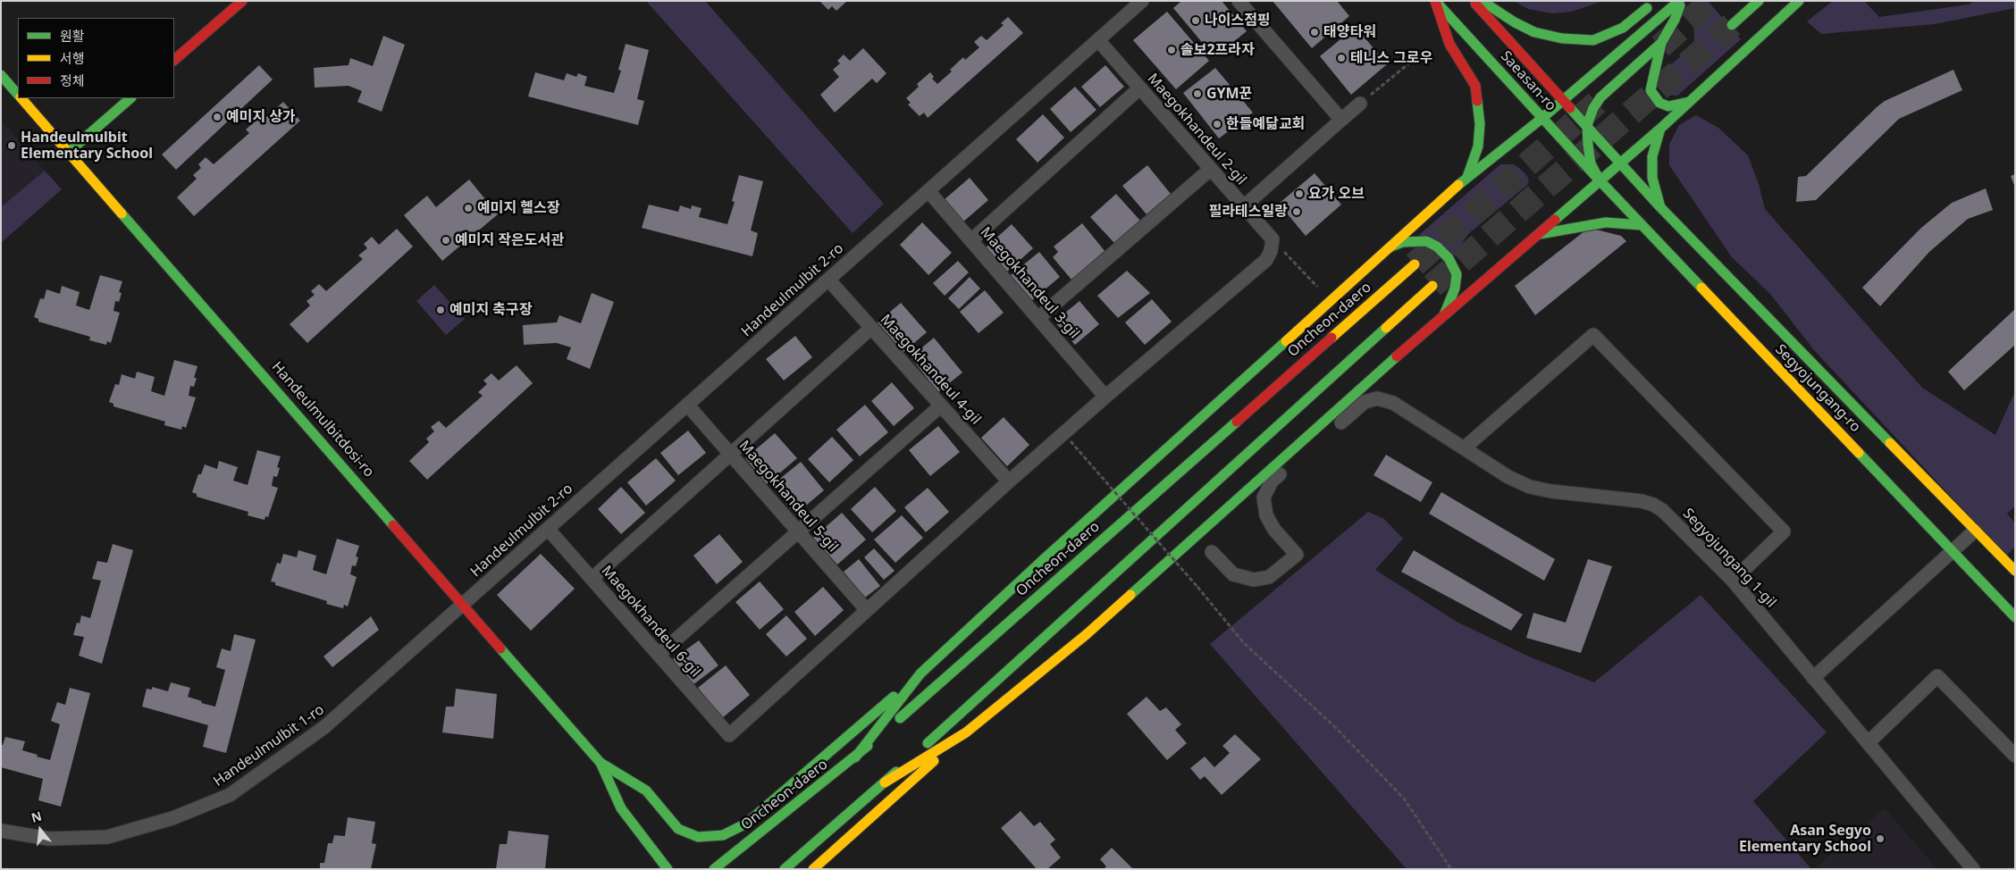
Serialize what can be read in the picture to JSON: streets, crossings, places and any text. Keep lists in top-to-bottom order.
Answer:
{
  "streets": {
    "main road": [
      "Saeasan-ro",
      "Oncheon-daero",
      "Segyojungang-ro",
      "Handeulmulbitdosi-ro"
    ],
    "street": [
      "Maegokhandeul 2-gil",
      "Maegokhandeul 3-gil",
      "Handeulmulbit 2-ro",
      "Maegokhandeul 4-gil",
      "Maegokhandeul 5-gil",
      "Segyojungang 1-gil",
      "Maegokhandeul 6-gil",
      "Handeulmulbit 1-ro"
    ]
  },
  "crossings": [
    ["Saeasan-ro", "Segyojungang-ro"],
    ["Maegokhandeul 2-gil", "Handeulmulbit 2-ro"],
    ["Maegokhandeul 3-gil", "Handeulmulbit 2-ro"],
    ["Handeulmulbit 2-ro", "Maegokhandeul 4-gil"],
    ["Handeulmulbit 2-ro", "Handeulmulbitdosi-ro"],
    ["Handeulmulbit 2-ro", "Maegokhandeul 5-gil"],
    ["Handeulmulbit 2-ro", "Maegokhandeul 6-gil"],
    ["Handeulmulbit 2-ro", "Handeulmulbit 1-ro"],
    ["Handeulmulbitdosi-ro", "Handeulmulbit 1-ro"],
    ["Maegokhandeul 5-gil", "Maegokhandeul 6-gil"]
  ],
  "places": [
    "나이스점핑",
    "태양타워",
    "솔보2프라자",
    "테니스 그로우",
    "GYM꾼",
    "예미지 상가",
    "한들예닮교회",
    "Handeulmulbit Elementary School",
    "요가 오브",
    "예미지 헬스장",
    "필라테스일랑",
    "예미지 작은도서관",
    "예미지 축구장",
    "Asan Segyo Elementary School"
  ],
  "legend": ["원활", "서행", "정체"],
  "north": "top"
}
